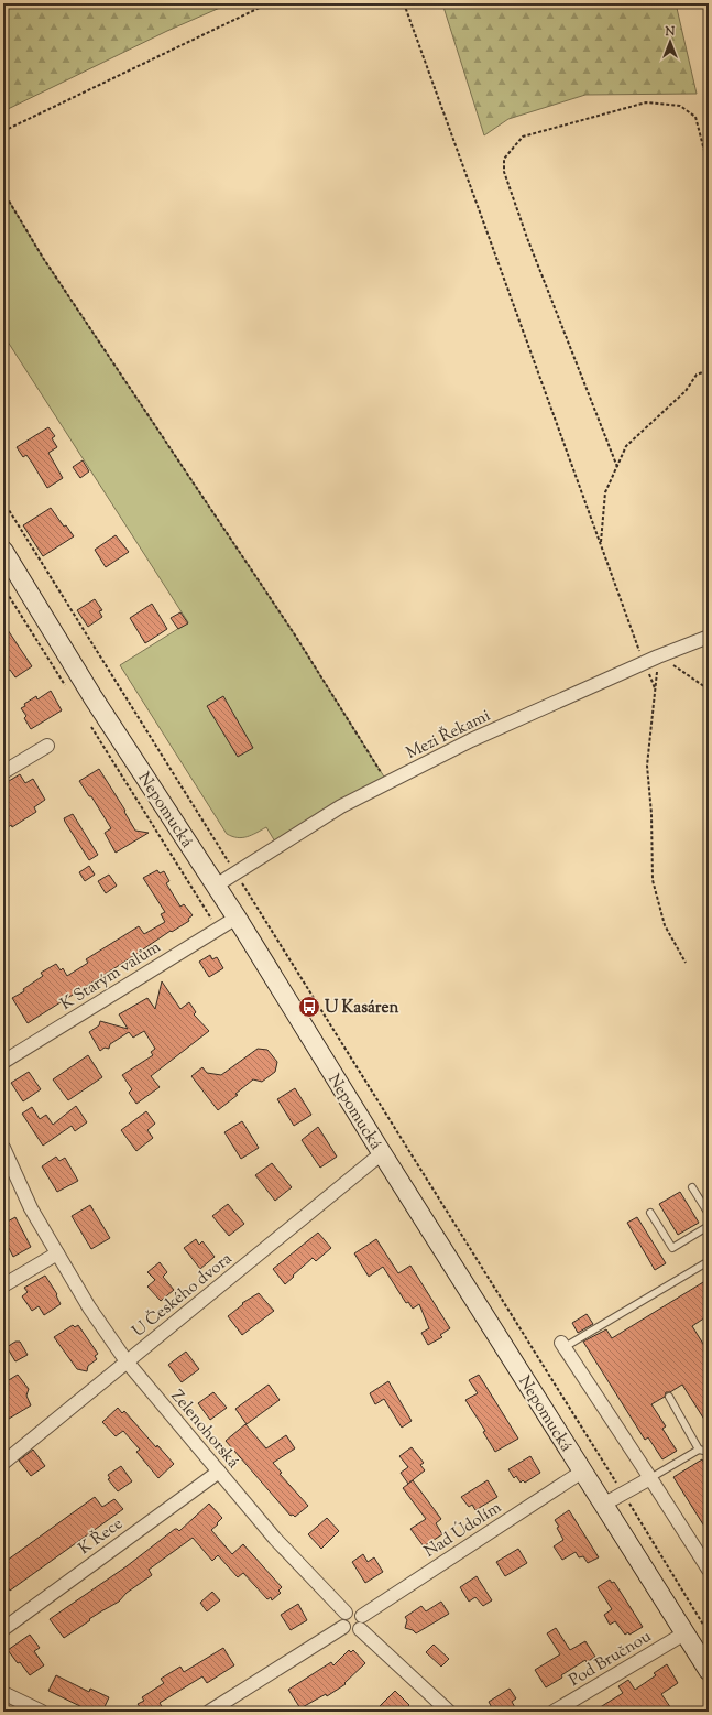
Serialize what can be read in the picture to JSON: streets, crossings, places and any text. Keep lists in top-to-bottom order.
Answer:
{
  "streets": {
    "street": [
      "Mezi Řekami",
      "Nepomucká",
      "K Starým valům",
      "U Českého dvora",
      "Zelenohorská",
      "Nad Údolím",
      "K Řece",
      "Pod Bručnou"
    ]
  },
  "crossings": [
    ["Mezi Řekami", "Nepomucká"],
    ["Nepomucká", "K Starým valům"],
    ["Nepomucká", "U Českého dvora"],
    ["Nepomucká", "Nad Údolím"],
    ["Nepomucká", "Pod Bručnou"],
    ["U Českého dvora", "Zelenohorská"],
    ["Zelenohorská", "Nad Údolím"],
    ["Zelenohorská", "K Řece"]
  ],
  "places": {
    "bus stop": ["U Kasáren"]
  },
  "north": "top"
}
